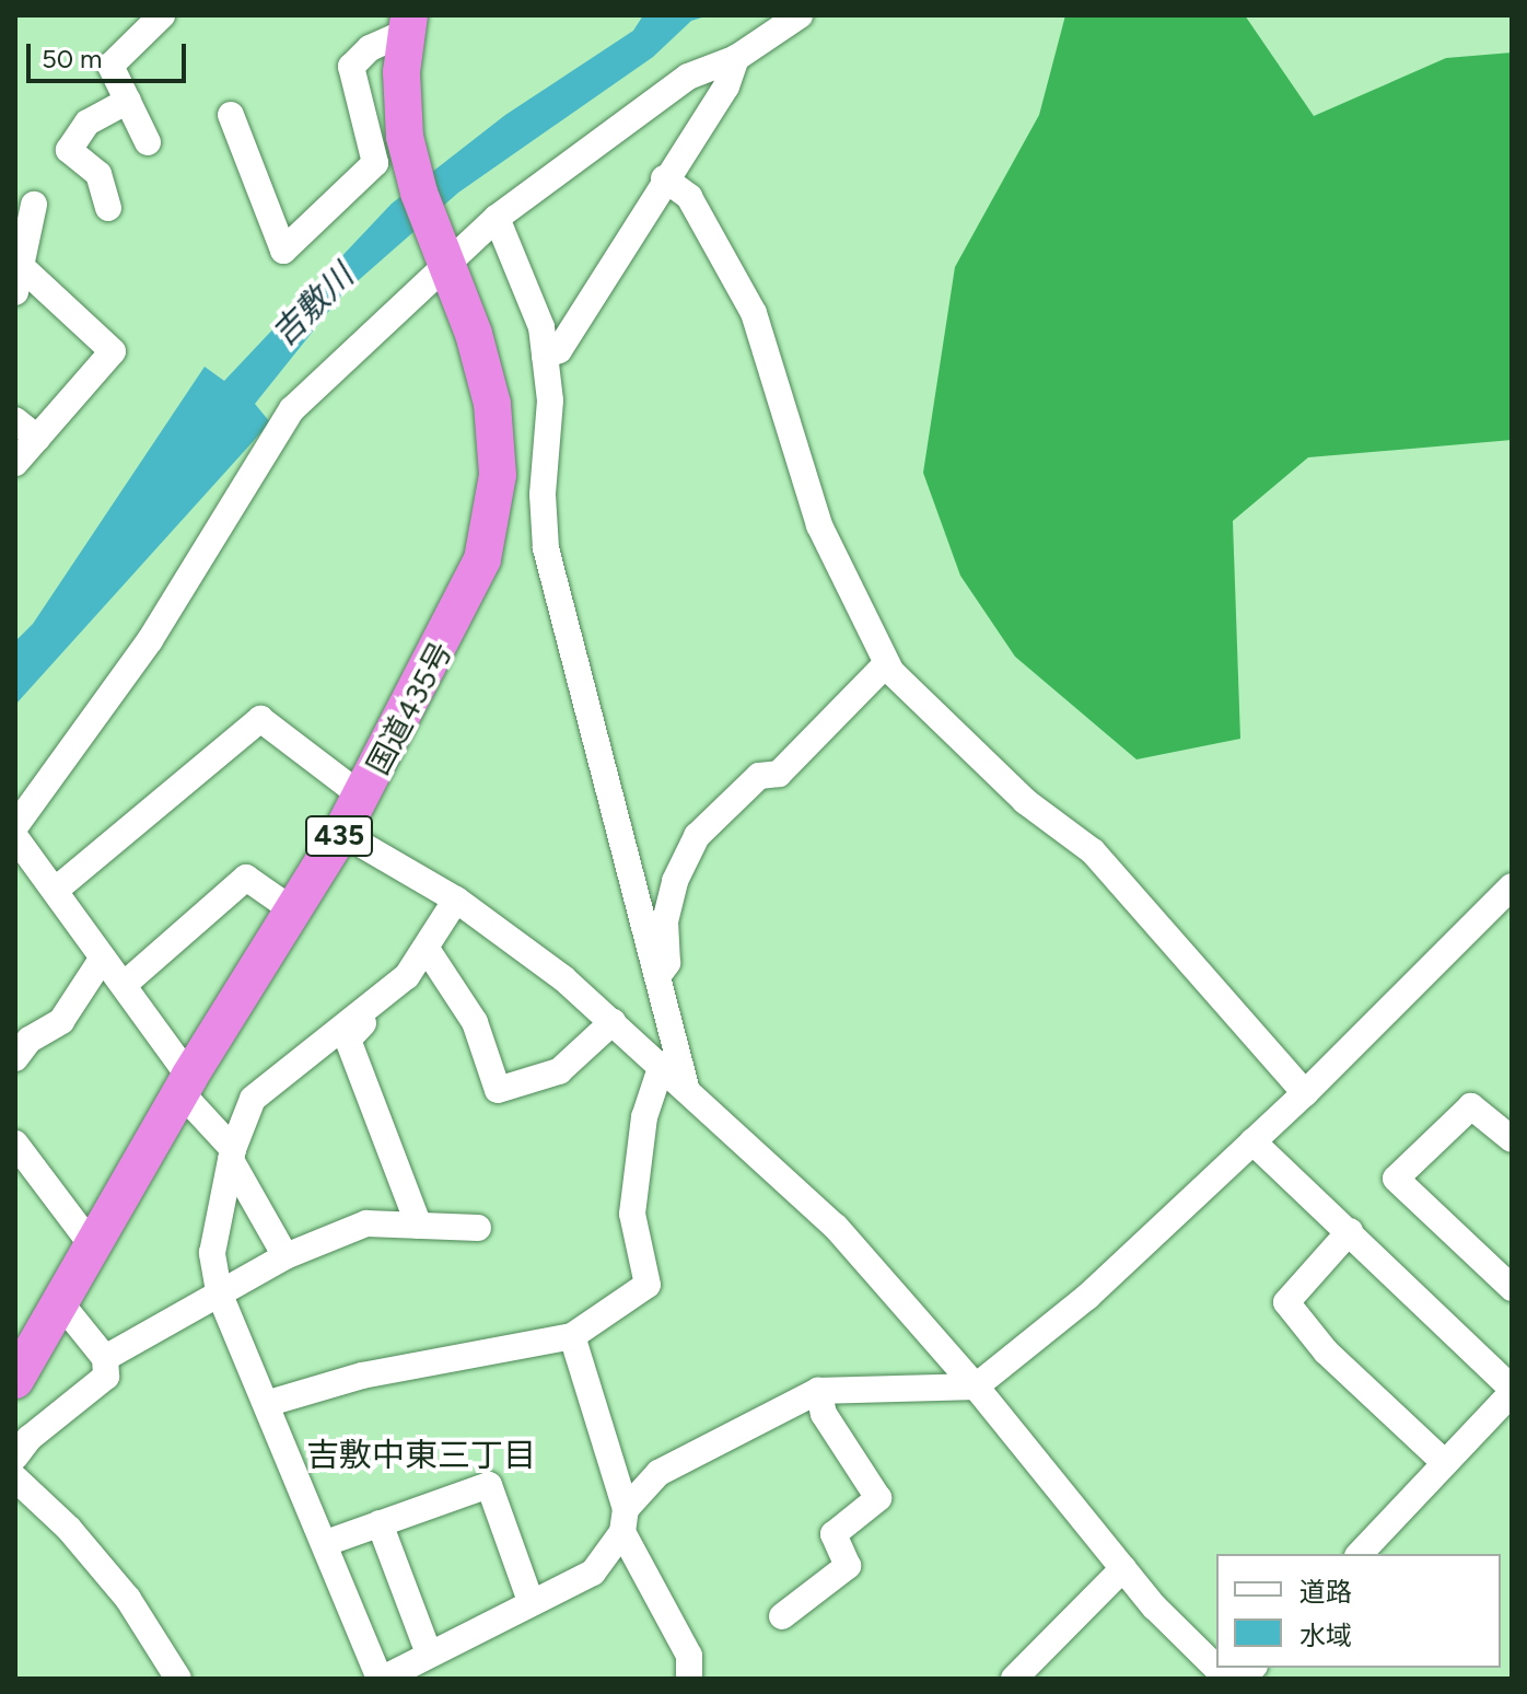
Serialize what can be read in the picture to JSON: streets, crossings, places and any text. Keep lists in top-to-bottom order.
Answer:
{
  "streets": {
    "highway": ["国道435号", "435"]
  },
  "districts": ["吉敷中東三丁目"],
  "water": ["吉敷川"],
  "legend": ["道路", "水域"],
  "scale_bar": "50 m"
}
